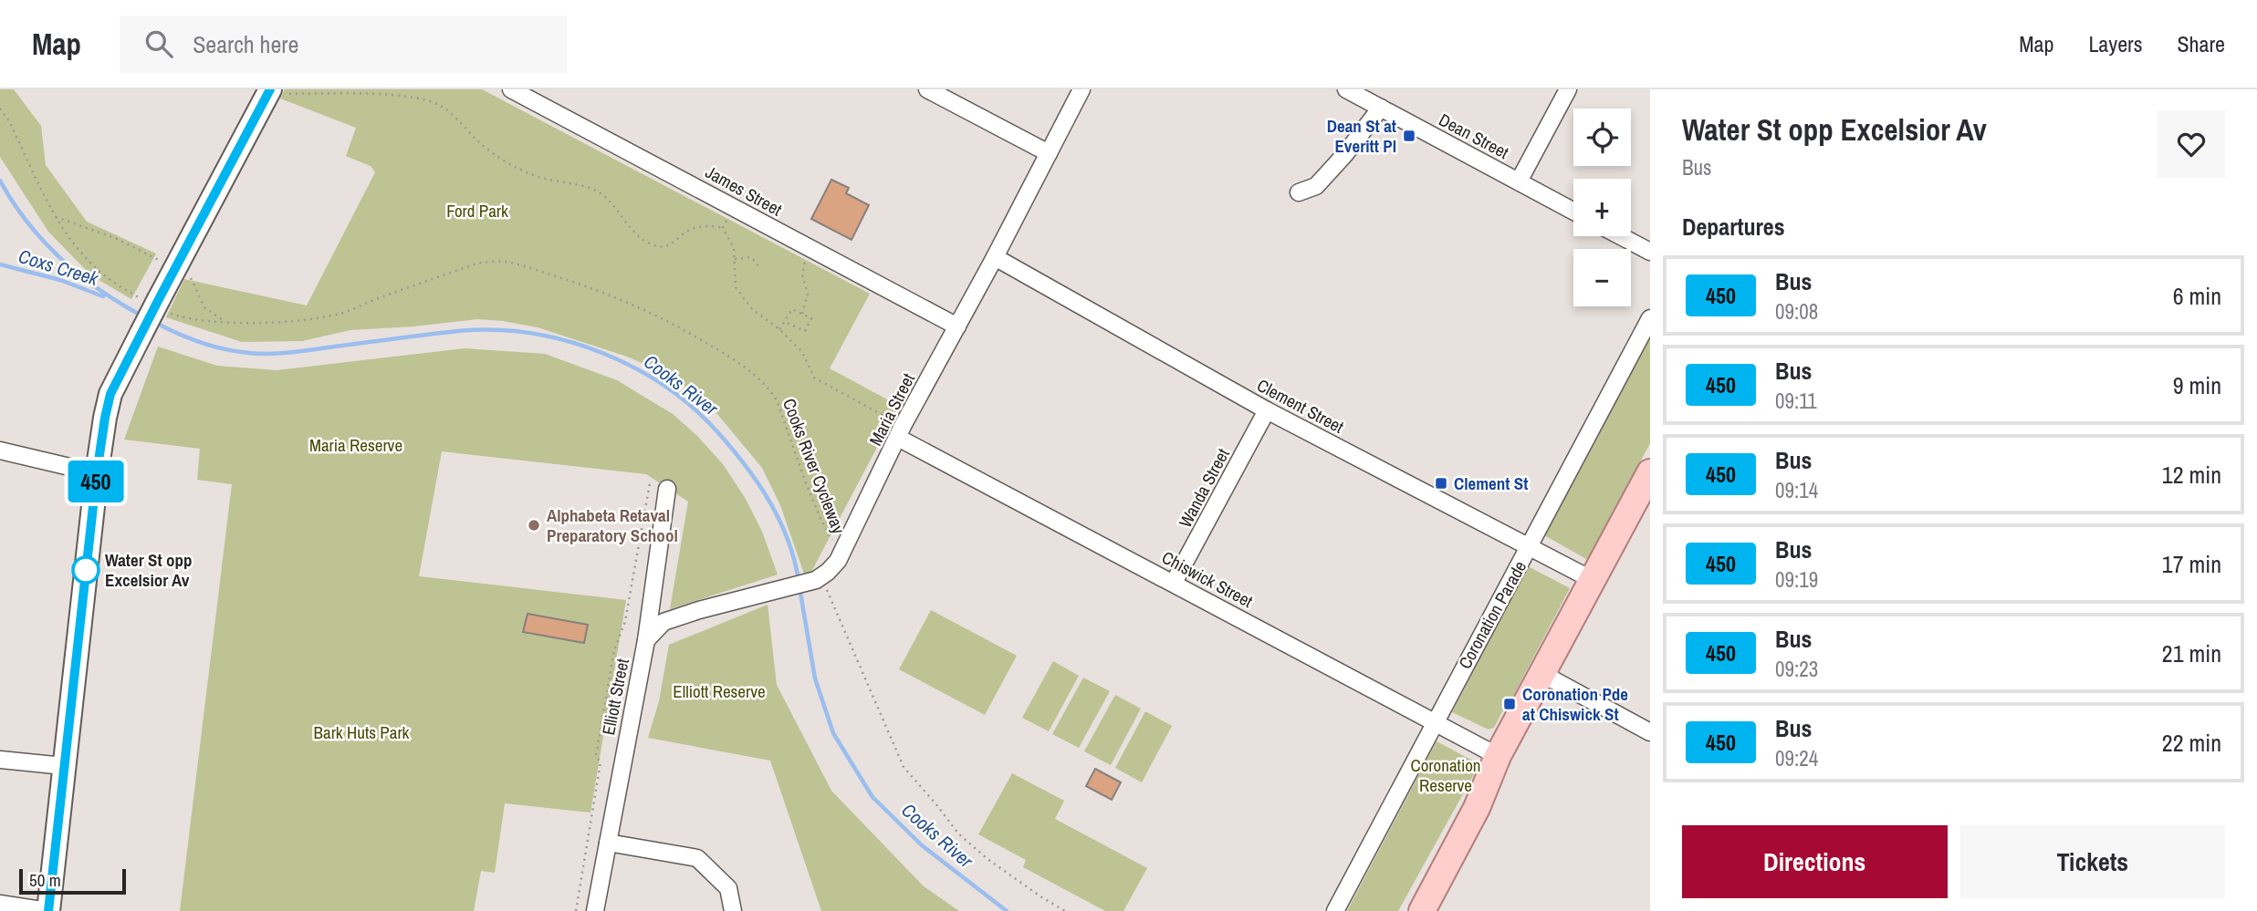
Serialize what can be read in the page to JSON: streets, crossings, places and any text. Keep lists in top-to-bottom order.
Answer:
{
  "streets": {
    "street": [
      "Dean Street",
      "James Street",
      "Clement Street",
      "Maria Street",
      "Wanda Street",
      "Chiswick Street",
      "Coronation Parade",
      "Elliott Street"
    ],
    "path": ["Cooks River Cycleway"]
  },
  "crossings": [
    ["James Street", "Maria Street"],
    ["Clement Street", "Maria Street"],
    ["Clement Street", "Wanda Street"],
    ["Clement Street", "Coronation Parade"],
    ["Maria Street", "Chiswick Street"],
    ["Wanda Street", "Chiswick Street"],
    ["Chiswick Street", "Coronation Parade"]
  ],
  "water": ["Coxs Creek", "Cooks River"],
  "parks": [
    "Ford Park",
    "Maria Reserve",
    "Elliott Reserve",
    "Bark Huts Park",
    "Coronation Reserve"
  ],
  "places": {
    "transit": ["Dean St at Everitt Pl", "Clement St", "Coronation Pde at Chiswick St"],
    "other": ["Alphabeta Retaval Preparatory School", "Water St opp Excelsior Av"]
  },
  "lines": ["bus line 450"],
  "scale_bar": "50 m",
  "page": {
    "header": "Map",
    "search": "Search here",
    "nav": ["Map", "Layers", "Share"],
    "on_map": "450",
    "heading": [
      ["Water St opp Excelsior Av", "Bus"],
      "Departures"
    ],
    "map_buttons": ["+", "−"],
    "list": [
      {
        "mark": "450",
        "name": "Bus",
        "note": "09:08",
        "value": "6 min"
      },
      {
        "mark": "450",
        "name": "Bus",
        "note": "09:11",
        "value": "9 min"
      },
      {
        "mark": "450",
        "name": "Bus",
        "note": "09:14",
        "value": "12 min"
      },
      {
        "mark": "450",
        "name": "Bus",
        "note": "09:19",
        "value": "17 min"
      },
      {
        "mark": "450",
        "name": "Bus",
        "note": "09:23",
        "value": "21 min"
      },
      {
        "mark": "450",
        "name": "Bus",
        "note": "09:24",
        "value": "22 min"
      }
    ],
    "buttons": ["Directions", "Tickets"],
    "scale": "50 m"
  }
}
